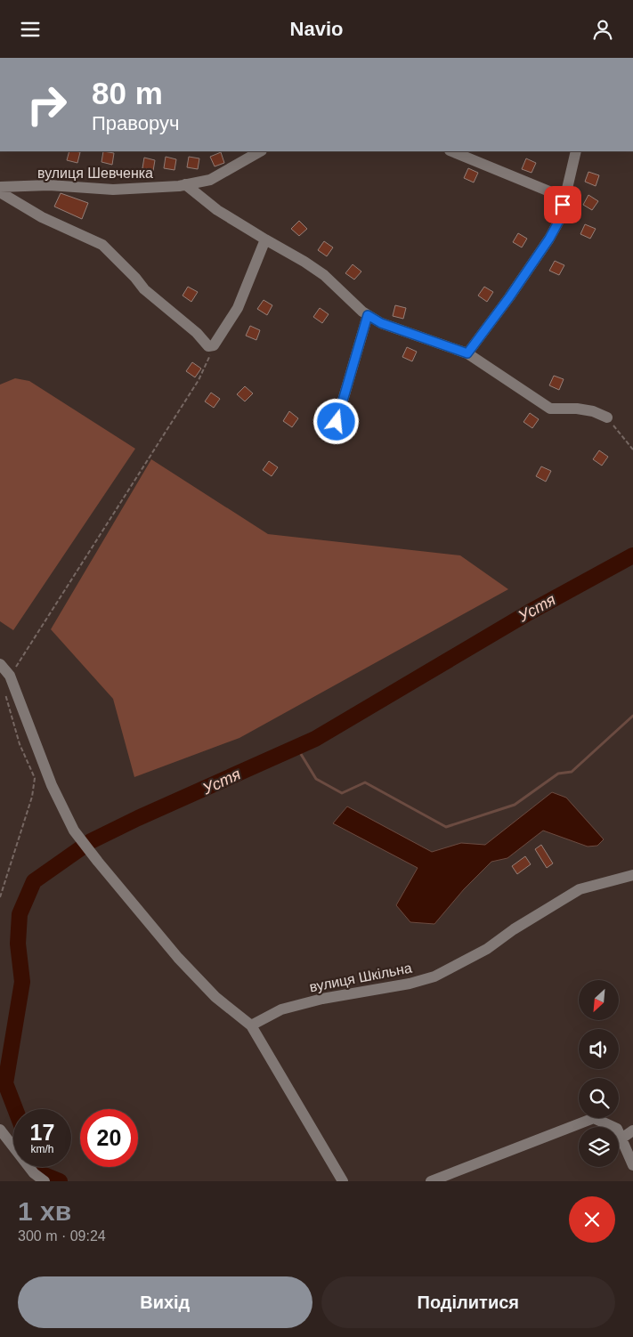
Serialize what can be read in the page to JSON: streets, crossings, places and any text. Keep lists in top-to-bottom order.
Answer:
{
  "streets": {
    "street": ["вулиця Шевченка", "вулиця Шкільна"]
  },
  "water": ["Устя"],
  "north": "bottom left",
  "page": {
    "header": "Navio",
    "turn": ["80 m", "Праворуч"],
    "speed": "17 km/h",
    "limit": "20",
    "heading": ["1 хв", "300 m · 09:24"],
    "buttons": ["Вихід", "Поділитися"]
  }
}
